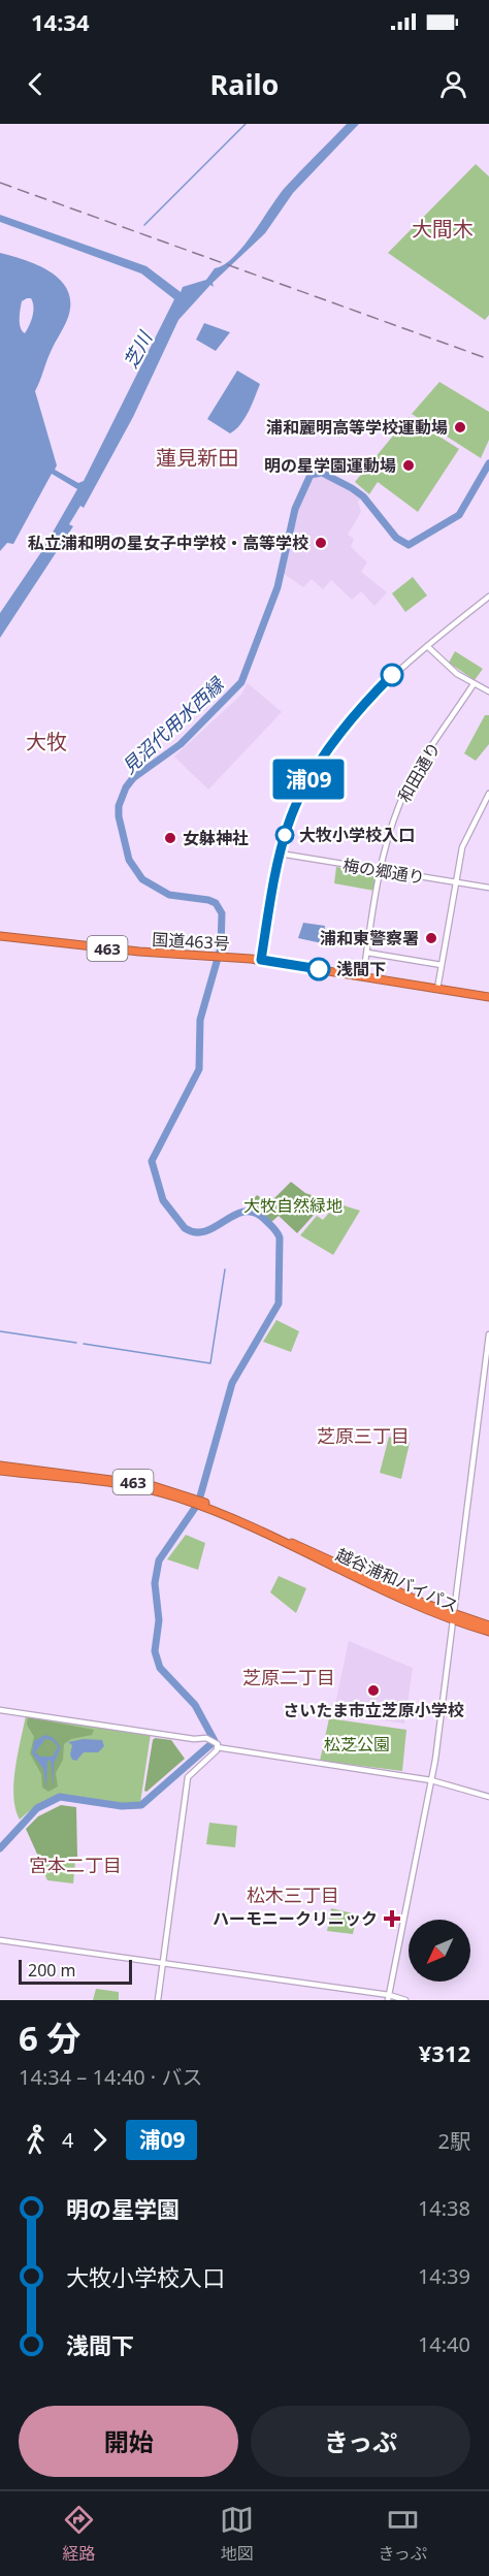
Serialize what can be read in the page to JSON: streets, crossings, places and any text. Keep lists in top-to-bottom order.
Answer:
{
  "streets": {
    "highway": ["国道463号", "463", "越谷浦和バイパス"],
    "street": ["和田通り", "梅の郷通り"]
  },
  "crossings": [
    ["和田通り", "梅の郷通り"],
    ["和田通り", "国道463号"],
    ["463", "越谷浦和バイパス"]
  ],
  "districts": [
    "大間木",
    "蓮見新田",
    "大牧",
    "芝原三丁目",
    "芝原二丁目",
    "宮本二丁目",
    "松木三丁目"
  ],
  "water": ["芝川", "見沼代用水西縁"],
  "parks": ["大牧自然緑地", "松芝公園"],
  "places": {
    "other": [
      "浦和麗明高等学校運動場",
      "明の星学園運動場",
      "私立浦和明の星女子中学校・高等学校",
      "大牧小学校入口",
      "女躰神社",
      "浦和東警察署",
      "浅間下",
      "さいたま市立芝原小学校"
    ],
    "health": ["ハーモニークリニック"]
  },
  "lines": ["bus line 浦09"],
  "scale_bar": "200 m",
  "north": "bottom left",
  "page": {
    "status": "14:34",
    "header": "Railo",
    "on_map": "浦09",
    "scale": "200 m",
    "heading": ["6 分", "14:34 – 14:40 · バス", "¥312"],
    "legs": ["4", "浦09", "2駅"],
    "list": [
      {
        "name": "明の星学園",
        "value": "14:38"
      },
      {
        "name": "大牧小学校入口",
        "value": "14:39"
      },
      {
        "name": "浅間下",
        "value": "14:40"
      }
    ],
    "buttons": ["開始", "きっぷ"],
    "tabs": ["経路", "地図", "きっぷ"]
  }
}
